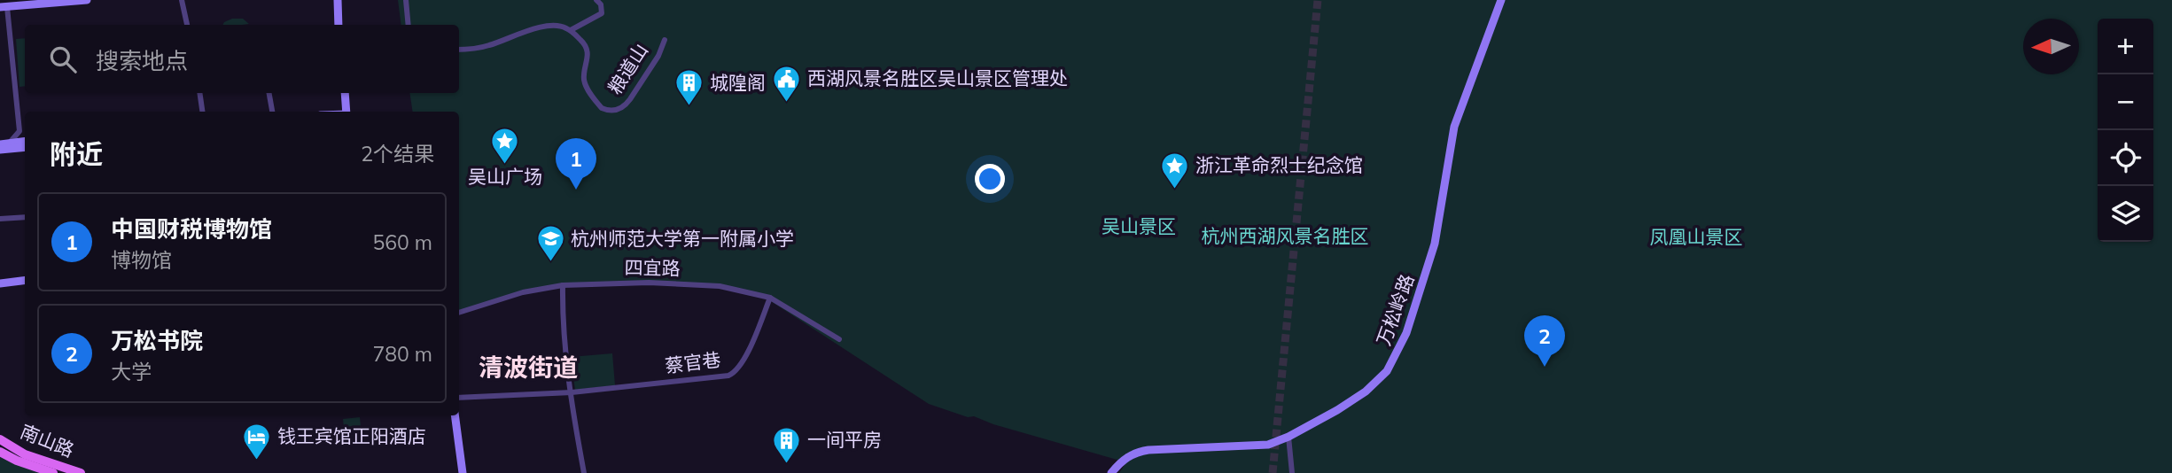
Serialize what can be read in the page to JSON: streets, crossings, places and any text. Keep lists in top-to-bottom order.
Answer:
{
  "streets": {
    "main road": ["南山路"],
    "street": [
      "粮道山",
      "四宜路",
      "万松岭路",
      "蔡官巷"
    ]
  },
  "crossings": [
    ["四宜路", "蔡官巷"]
  ],
  "districts": ["清波街道"],
  "parks": ["吴山景区", "杭州西湖风景名胜区", "凤凰山景区"],
  "places": {
    "public building": ["西湖风景名胜区吴山景区管理处"],
    "building": ["城隍阁", "一间平房"],
    "place": ["吴山广场", "浙江革命烈士纪念馆"],
    "school or university": ["杭州师范大学第一附属小学"],
    "hotel": ["钱王宾馆正阳酒店"]
  },
  "north": "left",
  "page": {
    "map_buttons": ["+", "−"],
    "search": "搜索地点",
    "heading": ["附近", "2个结果"],
    "pins": ["1", "2"],
    "list": [
      {
        "mark": "1",
        "name": "中国财税博物馆",
        "note": "博物馆",
        "value": "560 m"
      },
      {
        "mark": "2",
        "name": "万松书院",
        "note": "大学",
        "value": "780 m"
      }
    ]
  }
}
